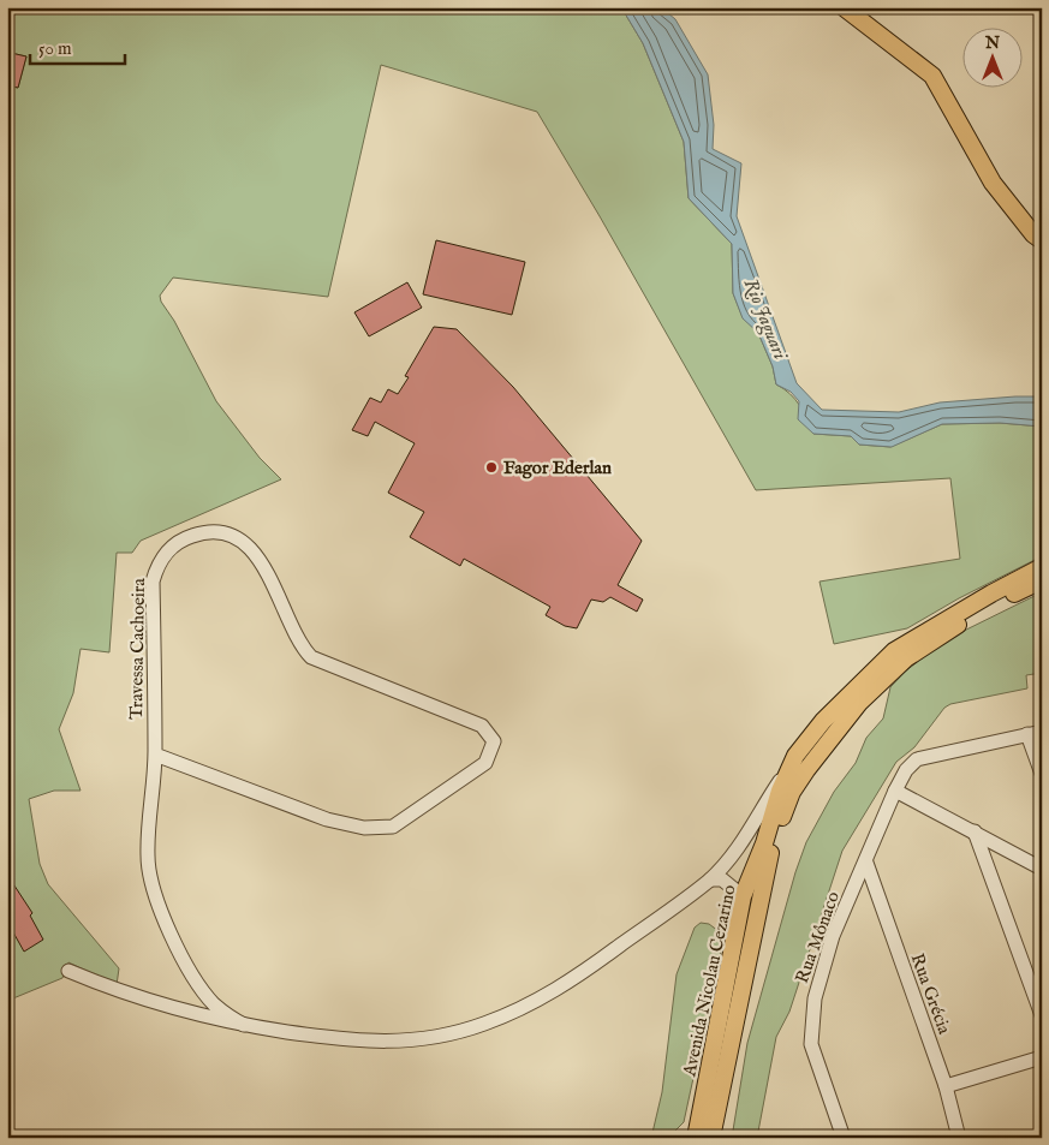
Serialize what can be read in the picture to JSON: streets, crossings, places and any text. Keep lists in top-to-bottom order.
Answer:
{
  "streets": {
    "main road": ["Avenida Nicolau Cezarino"],
    "street": ["Travessa Cachoeira", "Rua Mônaco", "Rua Grécia"]
  },
  "crossings": [
    ["Rua Mônaco", "Rua Grécia"]
  ],
  "water": ["Rio Jaguari"],
  "places": ["Fagor Ederlan"],
  "scale_bar": "50 m",
  "north": "top"
}
